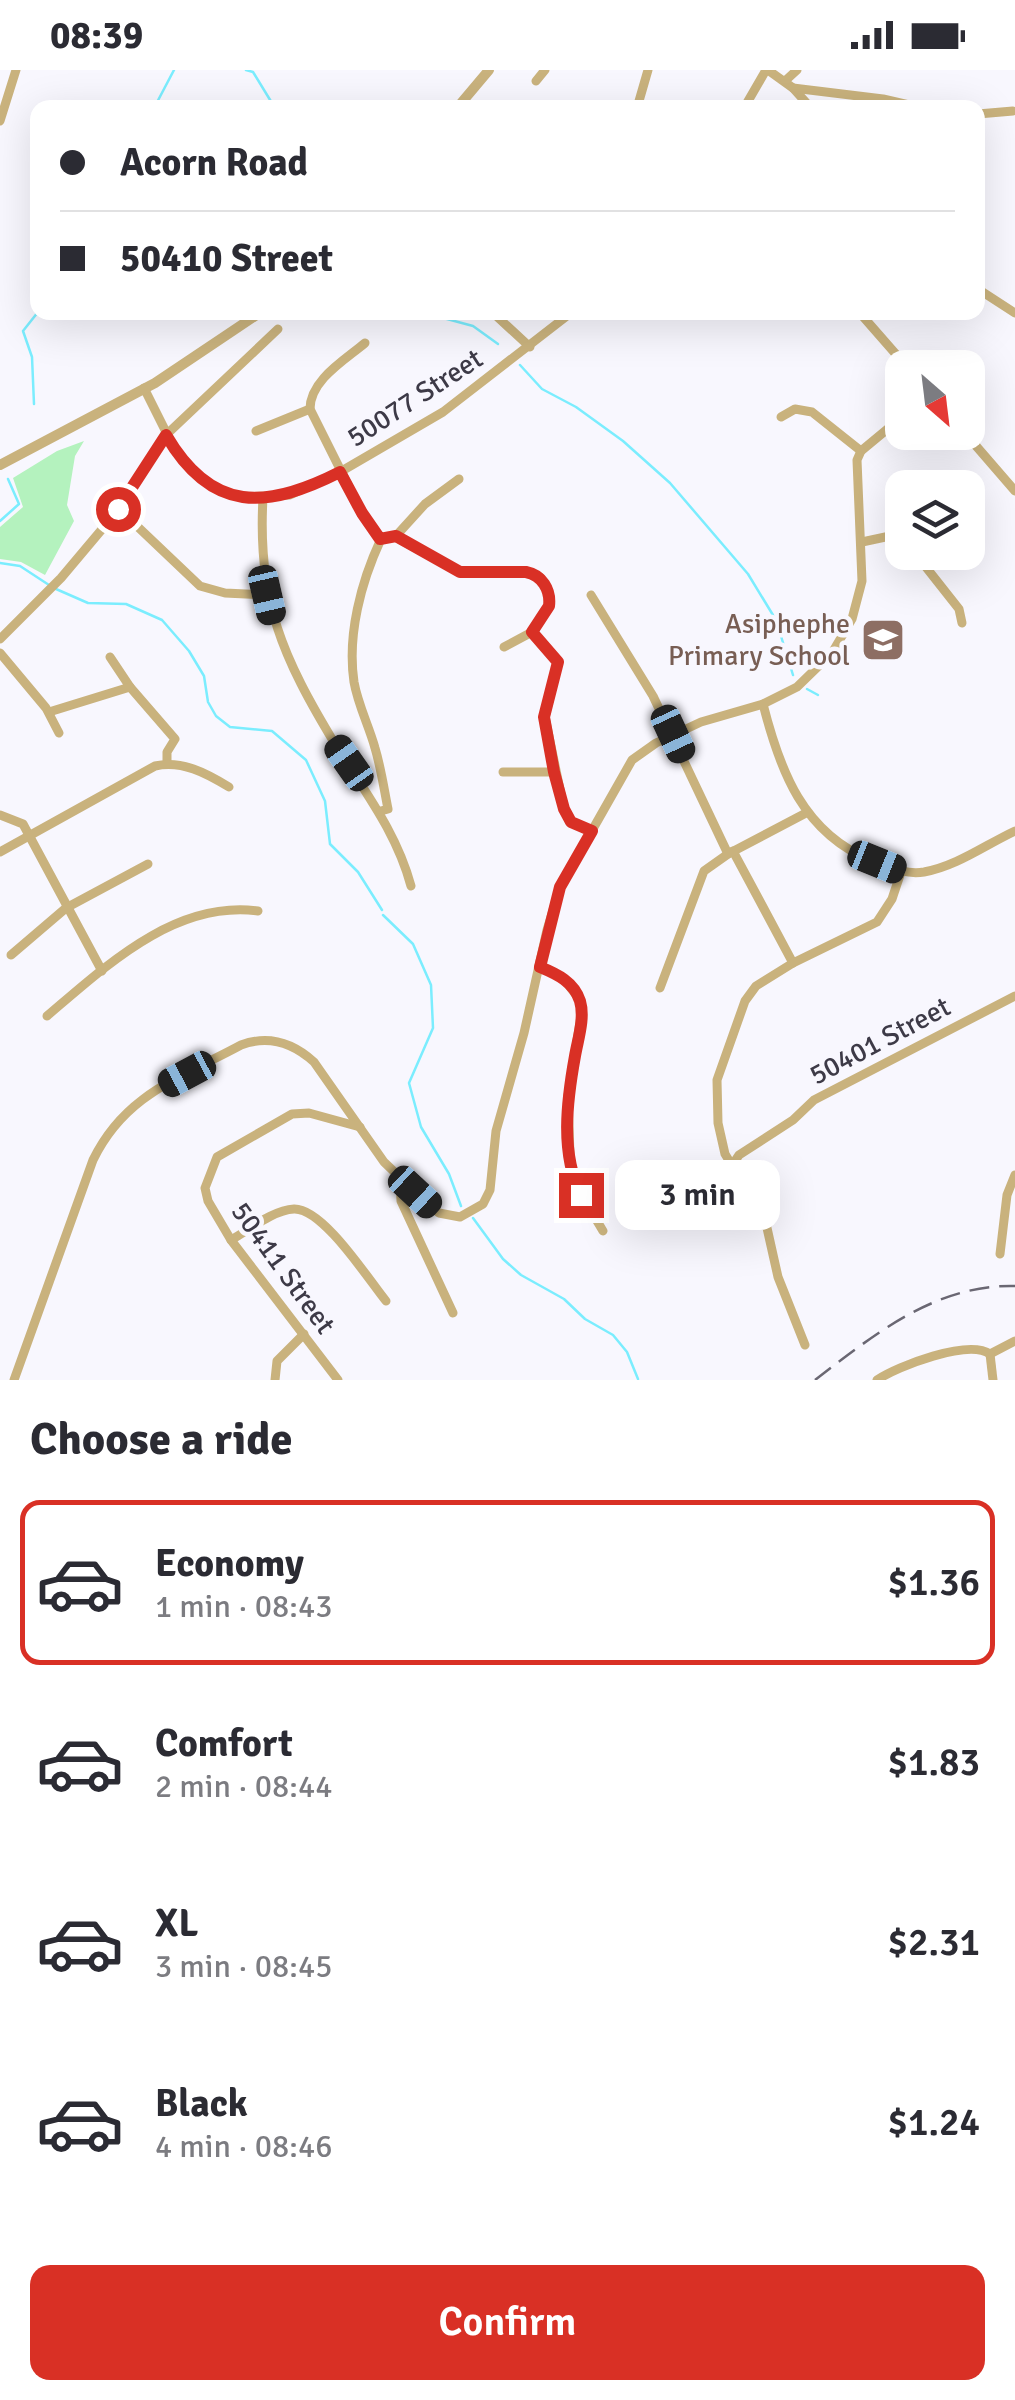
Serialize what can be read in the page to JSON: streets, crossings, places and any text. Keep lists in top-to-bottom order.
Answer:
{
  "streets": {
    "street": ["50077 Street", "50401 Street", "50411 Street"]
  },
  "places": {
    "school or university": ["Asiphephe Primary School"]
  },
  "north": "bottom right",
  "page": {
    "status": "08:39",
    "banner": ["Acorn Road", "50410 Street"],
    "bubble": "3 min",
    "heading": "Choose a ride",
    "list": [
      {
        "name": "Economy",
        "note": "1 min · 08:43",
        "value": "$1.36"
      },
      {
        "name": "Comfort",
        "note": "2 min · 08:44",
        "value": "$1.83"
      },
      {
        "name": "XL",
        "note": "3 min · 08:45",
        "value": "$2.31"
      },
      {
        "name": "Black",
        "note": "4 min · 08:46",
        "value": "$1.24"
      }
    ],
    "buttons": "Confirm"
  }
}
